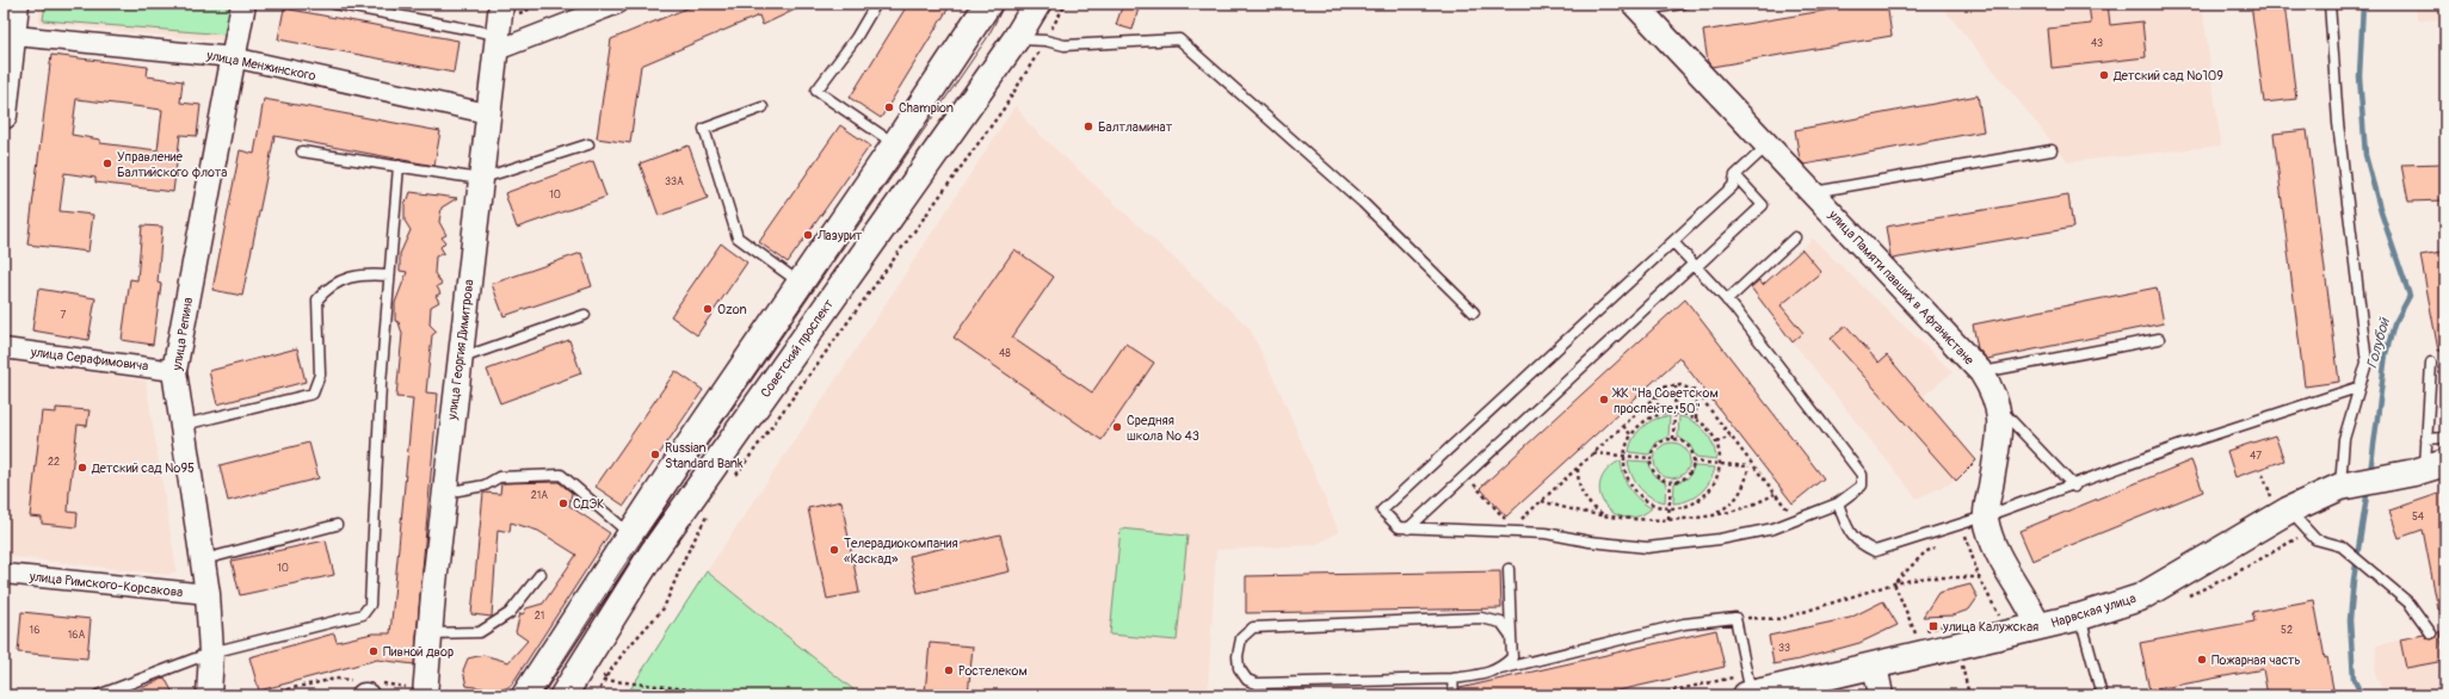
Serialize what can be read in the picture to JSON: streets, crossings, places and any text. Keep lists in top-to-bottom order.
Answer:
{
  "streets": {
    "main road": ["Советский проспект", "Нарвская улица"],
    "street": [
      "улица Менжинского",
      "улица Памяти павших в Афганистане",
      "улица Репина",
      "улица Георгия Димитрова",
      "улица Серафимовича",
      "улица Римского-Корсакова"
    ]
  },
  "crossings": [
    ["улица Менжинского", "улица Репина"],
    ["улица Менжинского", "улица Георгия Димитрова"],
    ["улица Памяти павших в Афганистане", "Нарвская улица"],
    ["улица Репина", "улица Серафимовича"],
    ["улица Репина", "улица Римского-Корсакова"]
  ],
  "water": ["Голубой"],
  "places": {
    "other": [
      "Детский сад №109",
      "Champion",
      "Балтламинат",
      "Управление Балтийского флота",
      "Лазурит",
      "Ozon",
      "ЖК \"На Советском проспекте, 50\"",
      "Средняя школа № 43",
      "Russian Standard Bank",
      "Детский сад №95",
      "СДЭК",
      "Телерадиокомпания «Каскад»",
      "Пивной двор",
      "Пожарная часть",
      "Ростелеком"
    ],
    "transit": ["улица Калужская"]
  },
  "house_numbers": [
    "43",
    "33А",
    "10",
    "7",
    "48",
    "47",
    "22",
    "21А",
    "54",
    "10",
    "21",
    "16",
    "52",
    "16А",
    "33"
  ]
}
